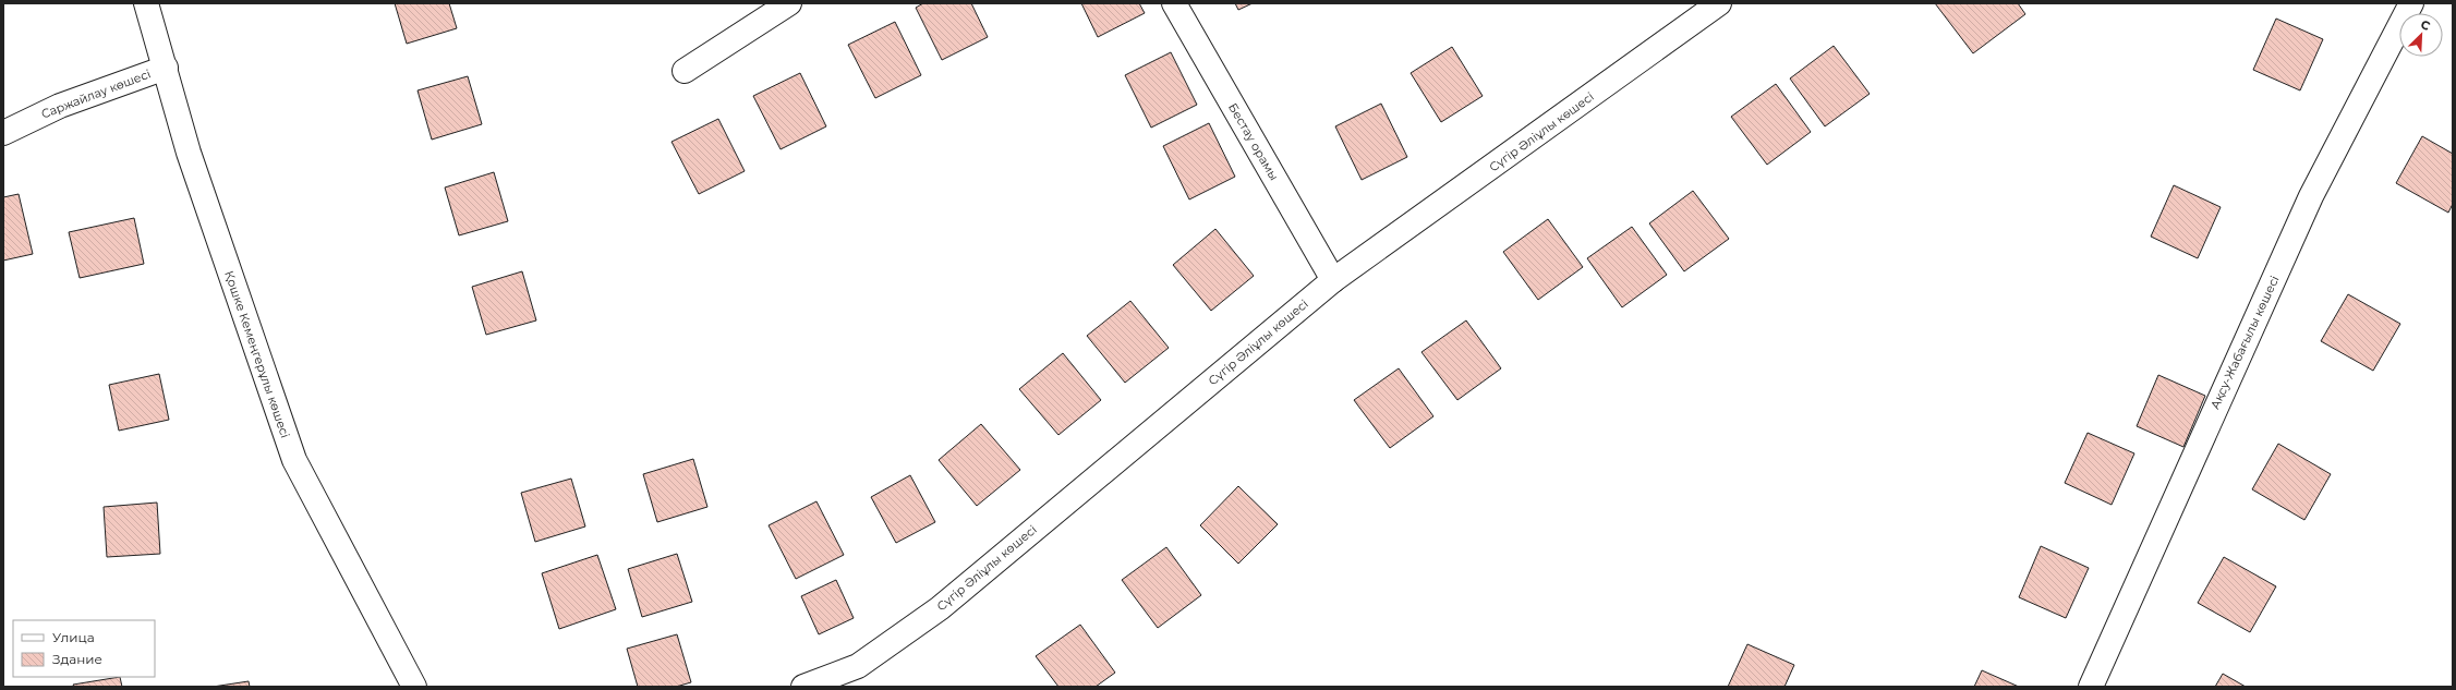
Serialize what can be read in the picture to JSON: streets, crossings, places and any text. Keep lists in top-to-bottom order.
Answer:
{
  "streets": {
    "street": [
      "Саржайлау көшесі",
      "Сүгір Әліұлы көшесі",
      "Бестау орамы",
      "Ақсу-Жабағылы көшесі",
      "Қошке Кемеңгерұлы көшесі"
    ]
  },
  "crossings": [
    ["Саржайлау көшесі", "Қошке Кемеңгерұлы көшесі"],
    ["Сүгір Әліұлы көшесі", "Бестау орамы"]
  ],
  "legend": ["Улица", "Здание"],
  "north": "top right"
}
